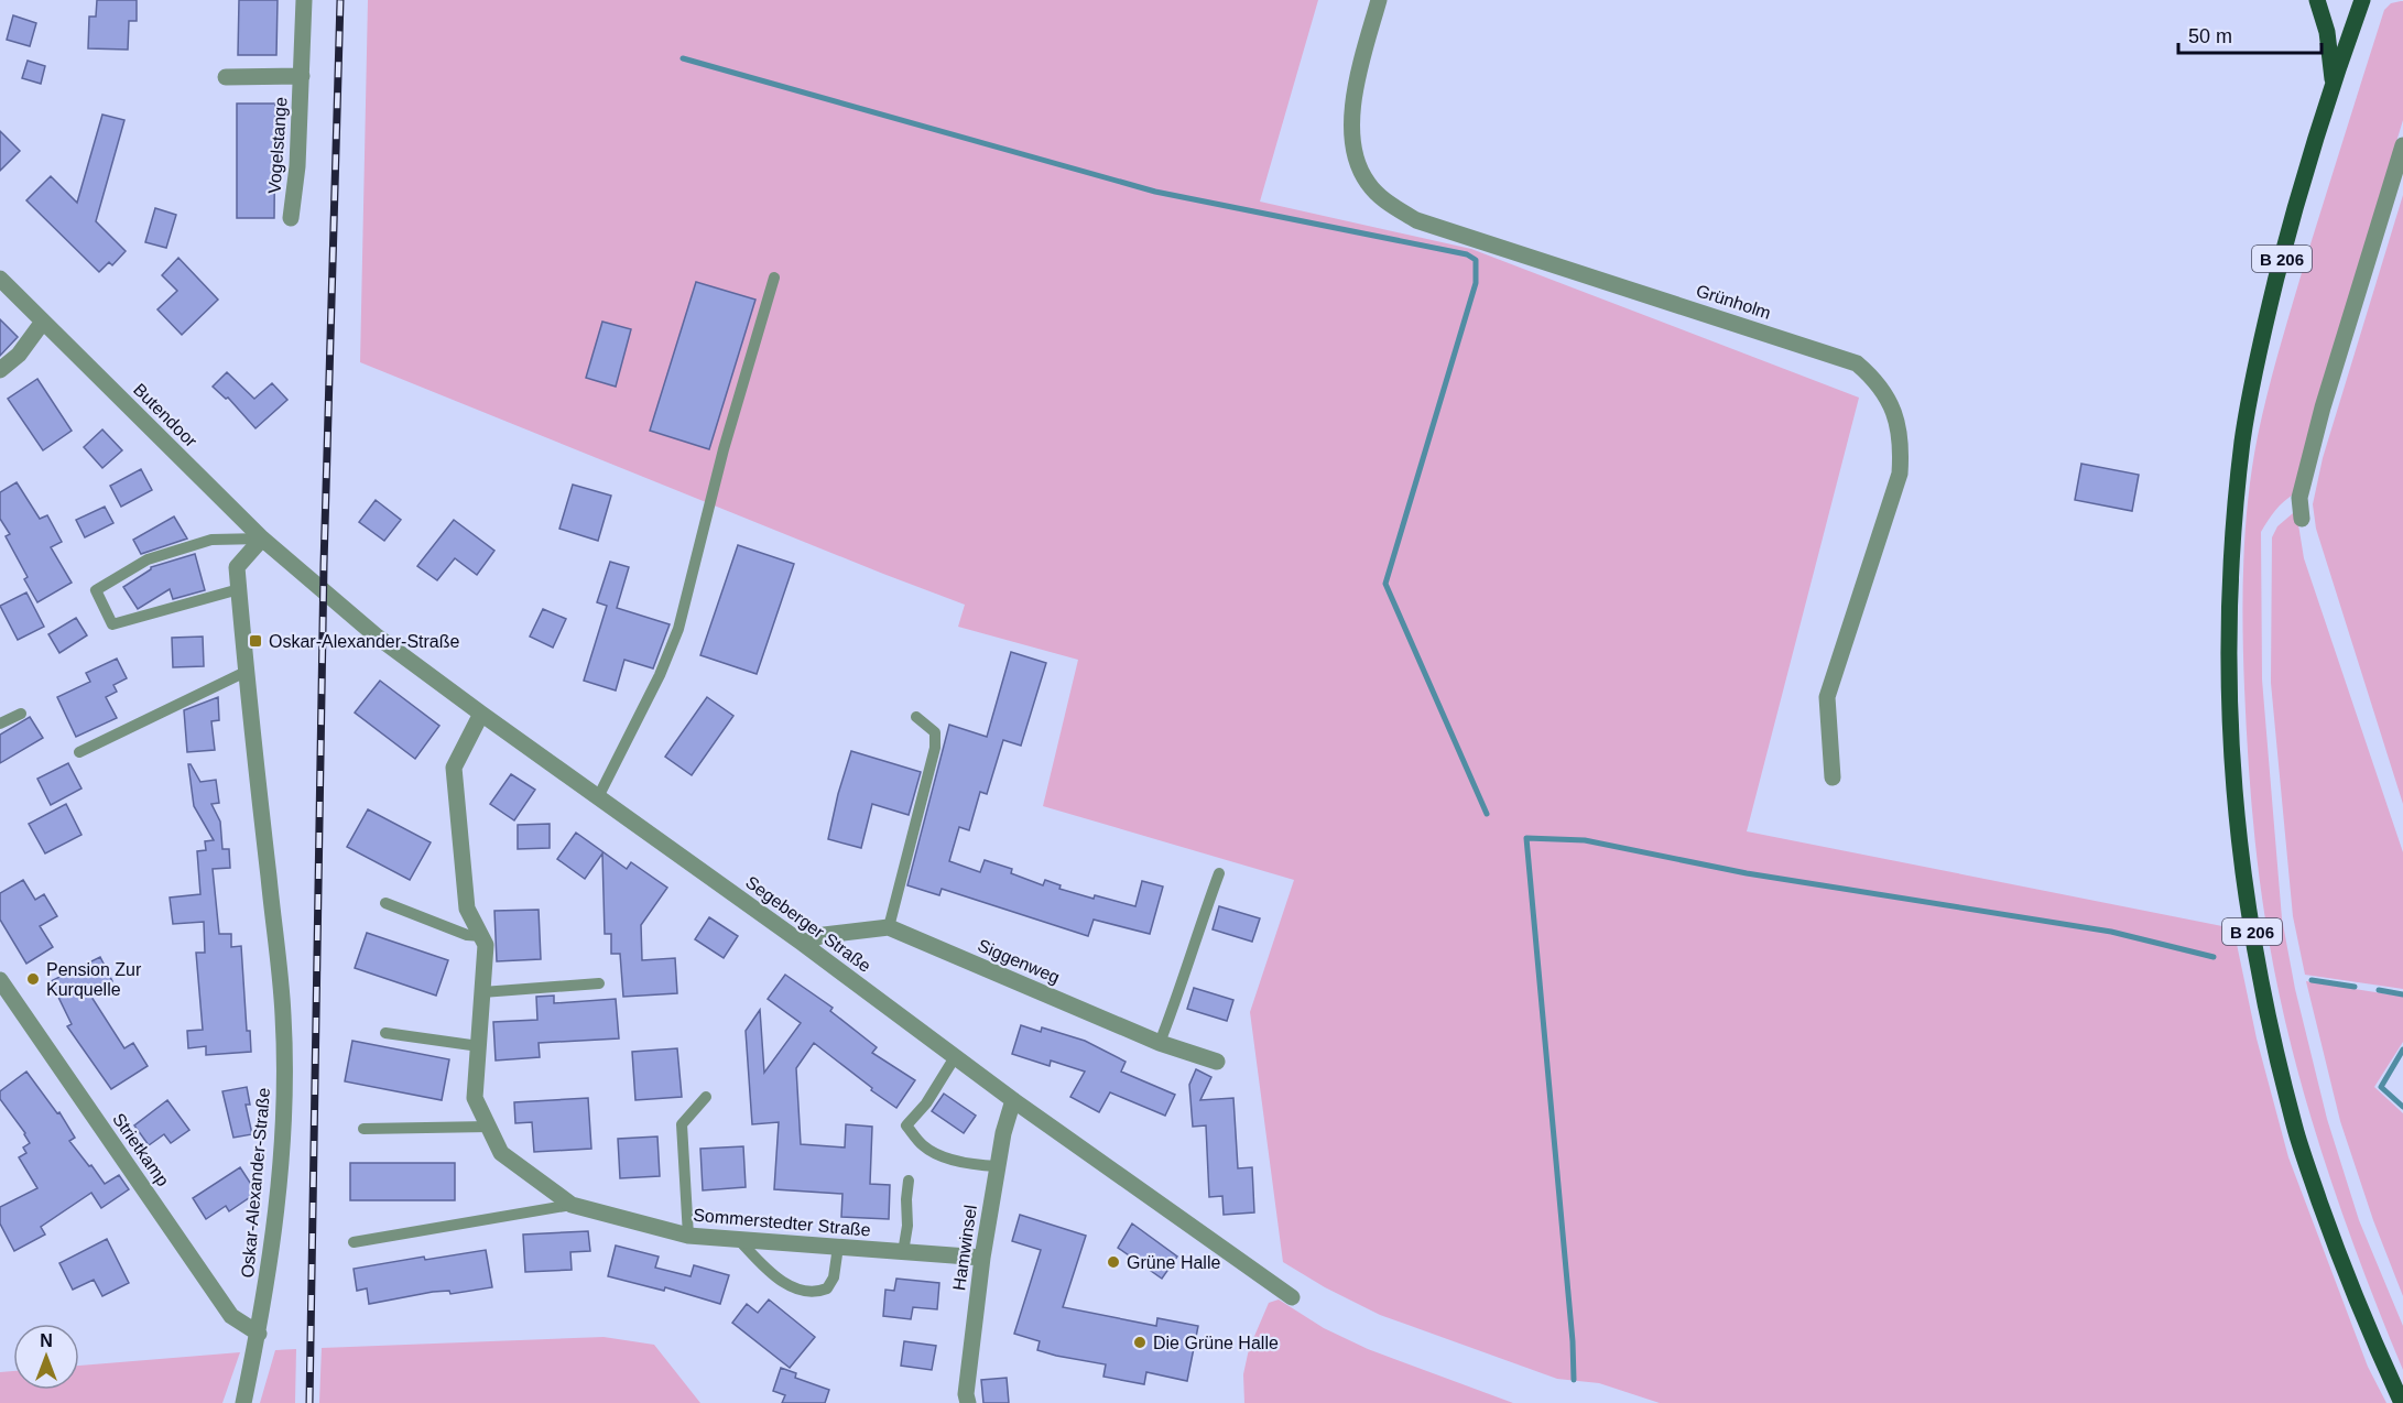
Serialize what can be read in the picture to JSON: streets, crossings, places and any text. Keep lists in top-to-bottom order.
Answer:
{
  "streets": {
    "main road": ["B 206"],
    "street": [
      "Vogelstange",
      "Grünholm",
      "Butendoor",
      "Segeberger Straße",
      "Siggenweg",
      "Strietkamp",
      "Oskar-Alexander-Straße",
      "Sommerstedter Straße",
      "Hamwinsel"
    ]
  },
  "crossings": [
    ["Butendoor", "Segeberger Straße"],
    ["Butendoor", "Oskar-Alexander-Straße"],
    ["Segeberger Straße", "Siggenweg"],
    ["Segeberger Straße", "Sommerstedter Straße"],
    ["Segeberger Straße", "Hamwinsel"],
    ["Strietkamp", "Oskar-Alexander-Straße"],
    ["Sommerstedter Straße", "Hamwinsel"]
  ],
  "places": {
    "transit": ["Oskar-Alexander-Straße"],
    "other": ["Pension Zur Kurquelle", "Grüne Halle", "Die Grüne Halle"]
  },
  "scale_bar": "50 m",
  "north": "top"
}
